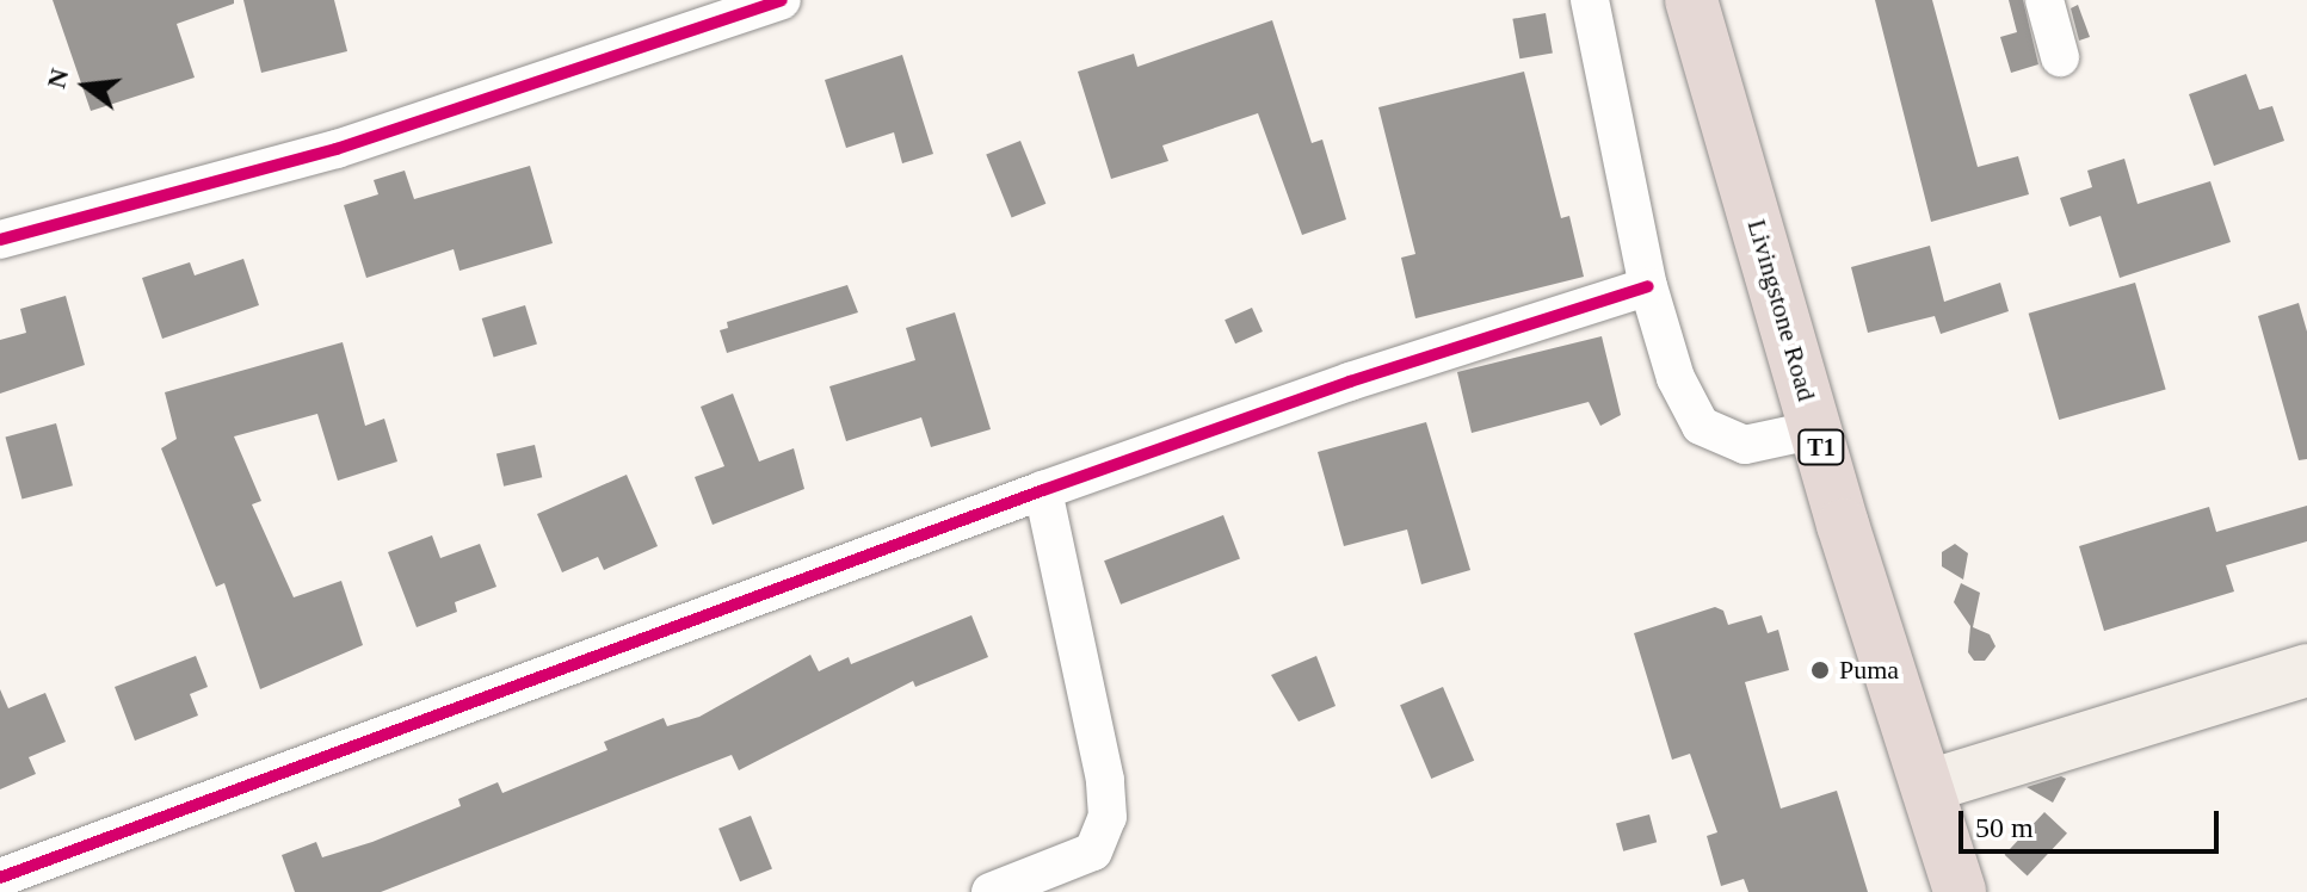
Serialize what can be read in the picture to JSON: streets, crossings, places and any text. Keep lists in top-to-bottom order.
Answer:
{
  "streets": {
    "highway": ["Livingstone Road", "T1"]
  },
  "places": ["Puma"],
  "scale_bar": "50 m",
  "north": "left"
}
